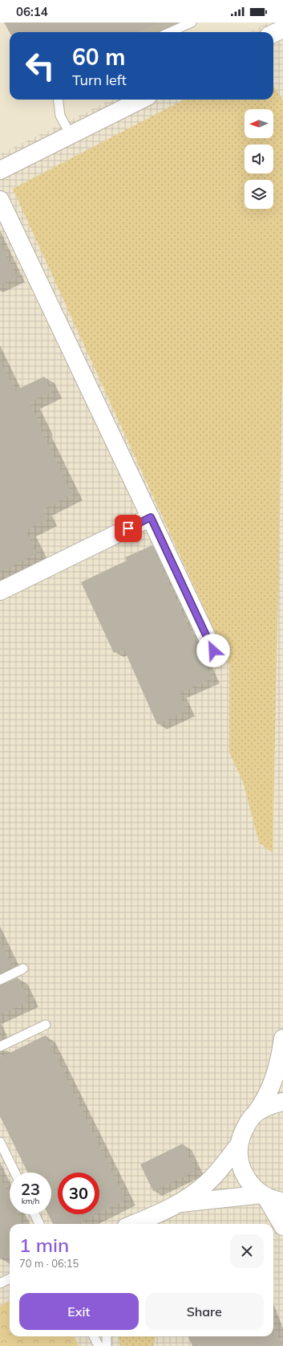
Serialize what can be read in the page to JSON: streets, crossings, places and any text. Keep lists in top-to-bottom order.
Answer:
{
  "north": "left",
  "page": {
    "status": "06:14",
    "turn": ["60 m", "Turn left"],
    "speed": "23 km/h",
    "limit": "30",
    "heading": ["1 min", "70 m · 06:15"],
    "buttons": ["Exit", "Share"]
  }
}
